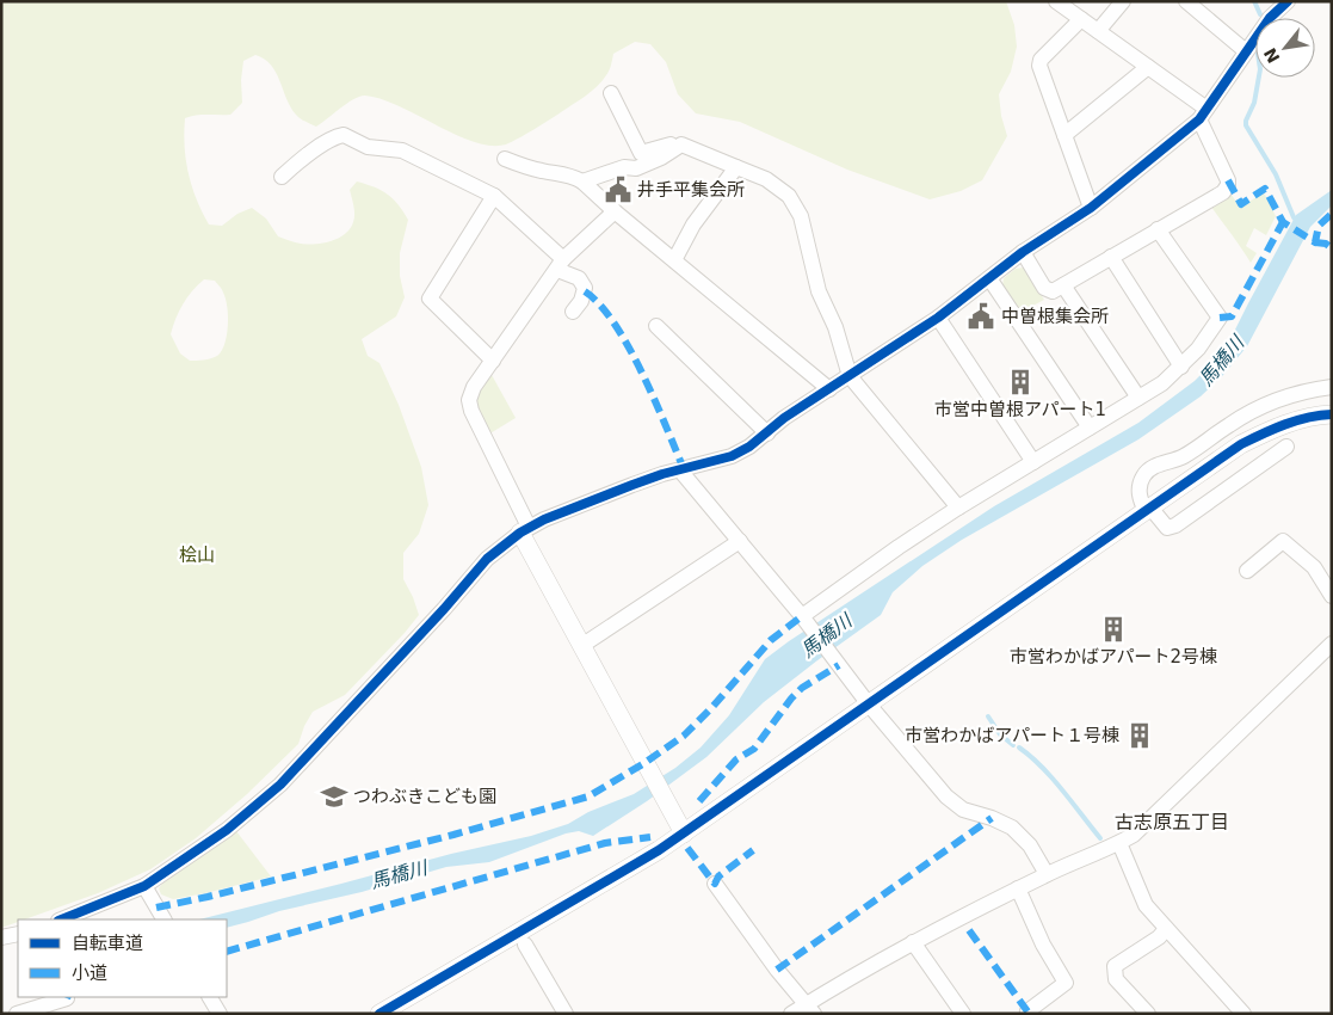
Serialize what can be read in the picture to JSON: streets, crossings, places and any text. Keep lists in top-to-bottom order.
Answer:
{
  "districts": ["古志原五丁目"],
  "water": ["馬橋川"],
  "parks": ["桧山"],
  "places": {
    "public building": ["井手平集会所", "中曽根集会所"],
    "building": ["市営中曽根アパート1", "市営わかばアパート2号棟", "市営わかばアパート１号棟"],
    "school or university": ["つわぶきこども園"]
  },
  "legend": ["自転車道", "小道"],
  "north": "bottom left"
}
